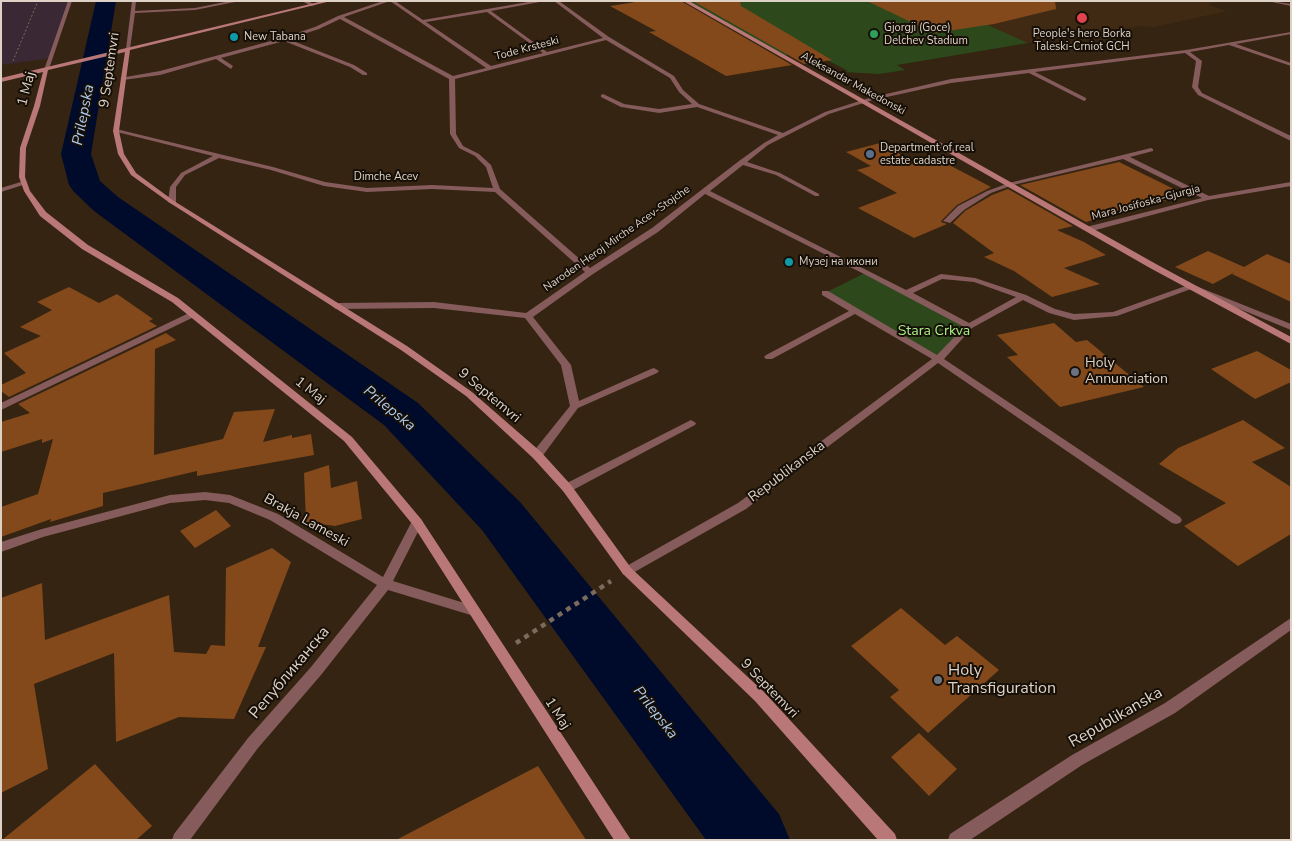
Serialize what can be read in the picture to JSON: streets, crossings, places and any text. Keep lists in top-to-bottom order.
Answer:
{
  "streets": {
    "street": [
      "Tode Krsteski",
      "9 Septemvri",
      "Aleksandar Makedonski",
      "1 Maj",
      "Dimche Acev",
      "Mara Josifoska-Gjurgja",
      "Naroden Heroj Mirche Acev-Stojche",
      "Republikanska",
      "Brakja Lameski",
      "Републиканска"
    ]
  },
  "crossings": [
    ["9 Septemvri", "Dimche Acev"],
    ["9 Septemvri", "Republikanska"],
    ["Aleksandar Makedonski", "Mara Josifoska-Gjurgja"],
    ["Aleksandar Makedonski", "Naroden Heroj Mirche Acev-Stojche"],
    ["1 Maj", "Brakja Lameski"],
    ["1 Maj", "Републиканска"],
    ["Brakja Lameski", "Републиканска"]
  ],
  "water": ["Prilepska"],
  "parks": ["Stara Crkva"],
  "places": [
    "People's hero Borka Taleski-Crniot GCH",
    "Gjorgji (Goce) Delchev Stadium",
    "New Tabana",
    "Department of real estate cadastre",
    "Музеј на икони",
    "Holy Annunciation",
    "Holy Transfiguration"
  ]
}
